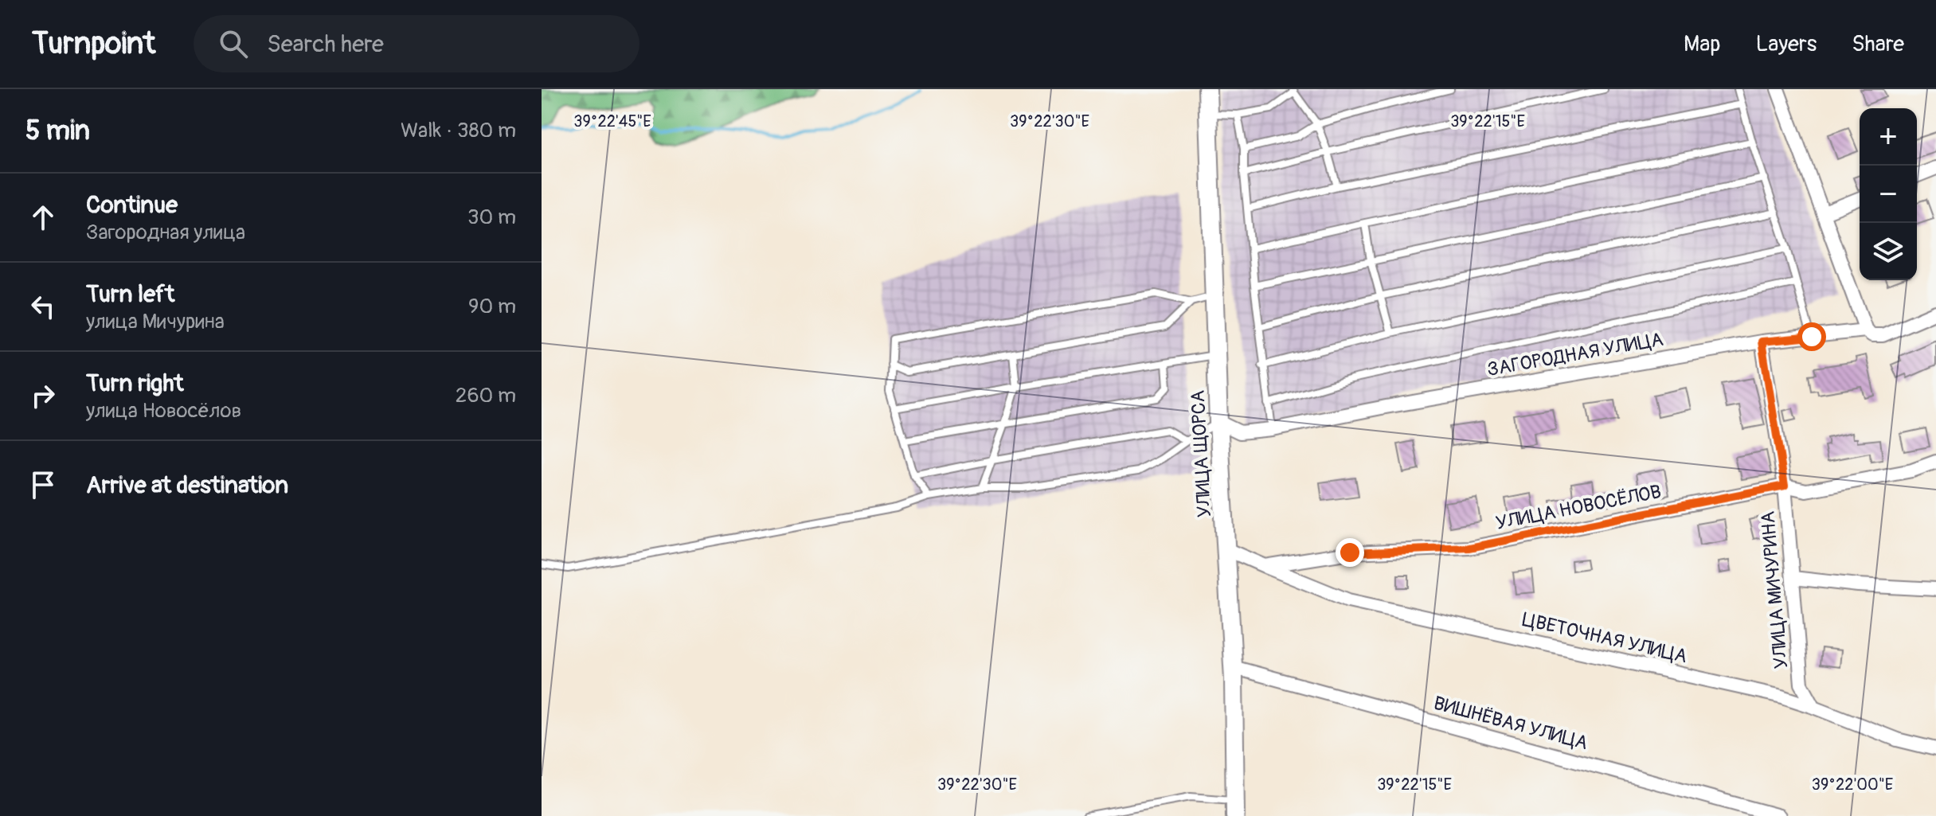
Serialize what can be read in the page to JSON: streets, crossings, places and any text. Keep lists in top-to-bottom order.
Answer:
{
  "streets": {
    "street": [
      "ЗАГОРОДНАЯ УЛИЦА",
      "УЛИЦА ЩОРСА",
      "УЛИЦА НОВОСЁЛОВ",
      "УЛИЦА МИЧУРИНА",
      "ЦВЕТОЧНАЯ УЛИЦА",
      "ВИШНЁВАЯ УЛИЦА"
    ]
  },
  "crossings": [
    ["ЗАГОРОДНАЯ УЛИЦА", "УЛИЦА ЩОРСА"],
    ["ЗАГОРОДНАЯ УЛИЦА", "УЛИЦА МИЧУРИНА"],
    ["УЛИЦА ЩОРСА", "ВИШНЁВАЯ УЛИЦА"],
    ["УЛИЦА НОВОСЁЛОВ", "УЛИЦА МИЧУРИНА"],
    ["УЛИЦА НОВОСЁЛОВ", "ЦВЕТОЧНАЯ УЛИЦА"],
    ["УЛИЦА МИЧУРИНА", "ЦВЕТОЧНАЯ УЛИЦА"]
  ],
  "page": {
    "header": "Turnpoint",
    "search": "Search here",
    "nav": ["Map", "Layers", "Share"],
    "heading": ["5 min", "Walk · 380 m"],
    "map_buttons": ["+", "−"],
    "list": [
      ["Continue", "Загородная улица", "30 m"],
      ["Turn left", "улица Мичурина", "90 m"],
      ["Turn right", "улица Новосёлов", "260 m"],
      "Arrive at destination"
    ]
  },
  "coordinates": [
    "39°22'45\"E",
    "39°22'30\"E",
    "39°22'15\"E",
    "39°22'00\"E"
  ]
}
